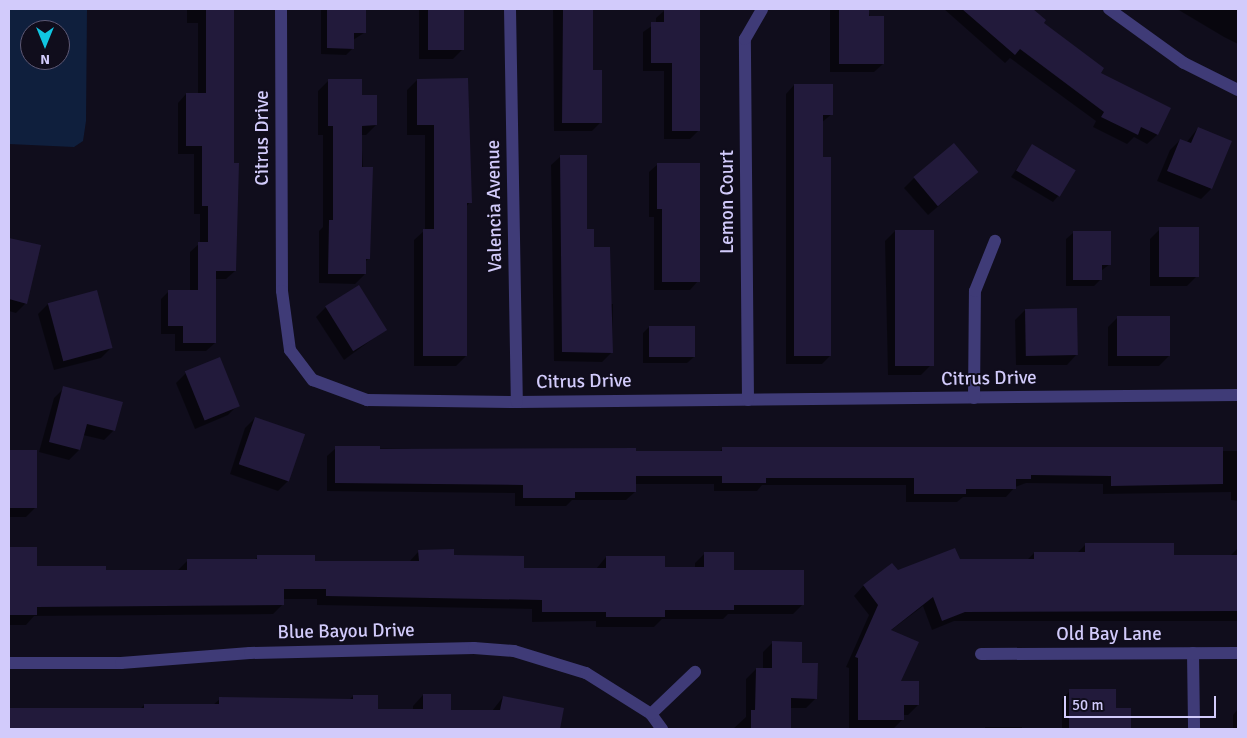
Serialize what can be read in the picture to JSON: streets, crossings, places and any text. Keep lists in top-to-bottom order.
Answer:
{
  "streets": {
    "street": [
      "Citrus Drive",
      "Lemon Court",
      "Valencia Avenue",
      "Blue Bayou Drive",
      "Old Bay Lane"
    ]
  },
  "crossings": [
    ["Citrus Drive", "Lemon Court"],
    ["Citrus Drive", "Valencia Avenue"]
  ],
  "scale_bar": "50 m",
  "north": "bottom"
}
